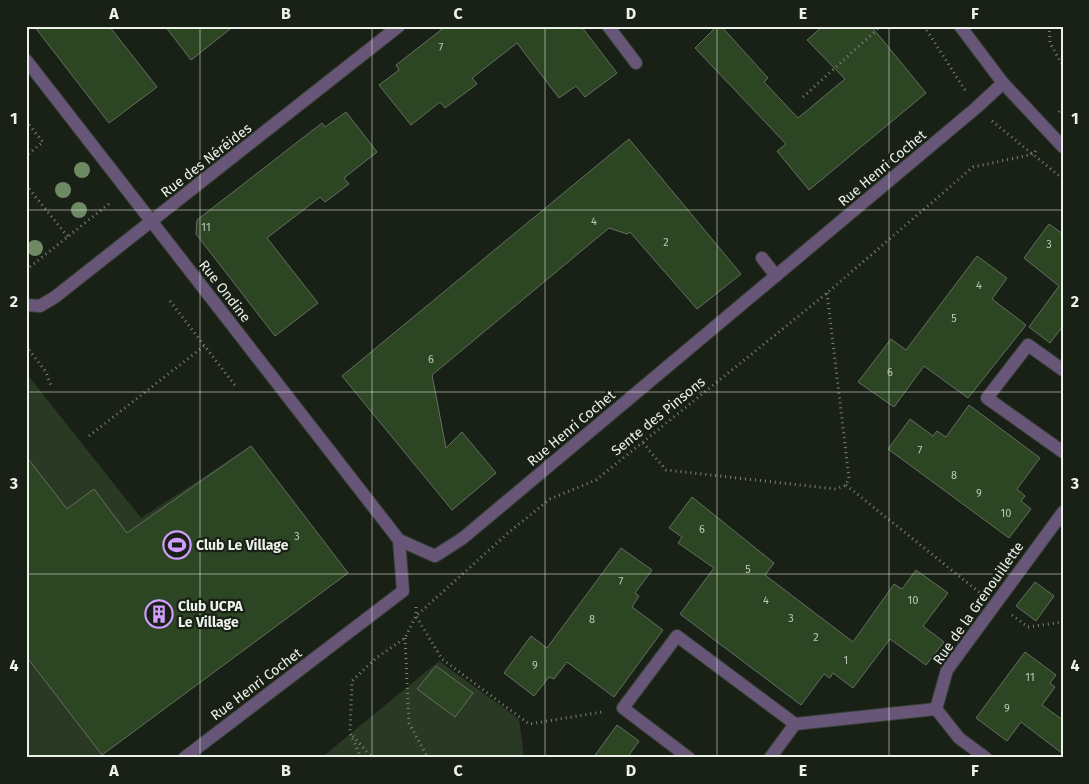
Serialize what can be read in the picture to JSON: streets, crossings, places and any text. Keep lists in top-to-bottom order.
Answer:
{
  "streets": {
    "street": [
      "Rue des Néréides",
      "Rue Henri Cochet",
      "Rue Ondine",
      "Rue de la Grenouillette"
    ],
    "path": ["Sente des Pinsons"]
  },
  "crossings": [
    ["Rue des Néréides", "Rue Ondine"],
    ["Rue Henri Cochet", "Rue Ondine"]
  ],
  "places": {
    "sports": ["Club Le Village"],
    "building": ["Club UCPA Le Village"]
  },
  "house_numbers": [
    "7",
    "4",
    "11",
    "2",
    "3",
    "4",
    "5",
    "6",
    "6",
    "7",
    "8",
    "9",
    "10",
    "6",
    "3",
    "5",
    "7",
    "4",
    "10",
    "3",
    "8",
    "2",
    "1",
    "9",
    "11",
    "9"
  ],
  "grid": {
    "columns": [
      "A",
      "B",
      "C",
      "D",
      "E",
      "F"
    ],
    "rows": [
      "1",
      "2",
      "3",
      "4"
    ]
  }
}
